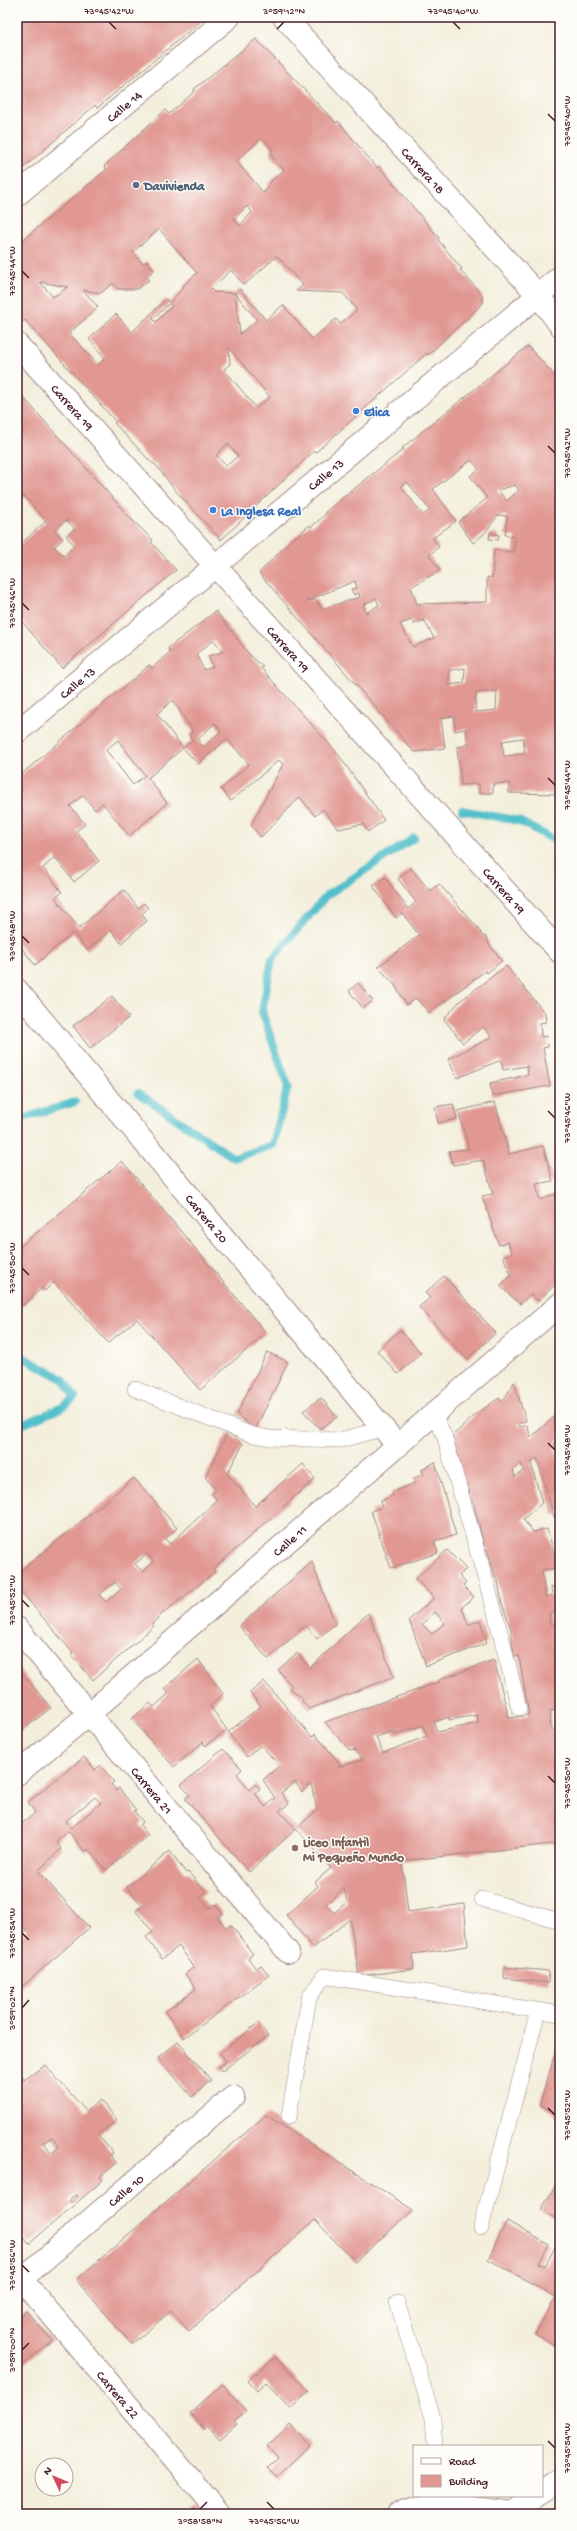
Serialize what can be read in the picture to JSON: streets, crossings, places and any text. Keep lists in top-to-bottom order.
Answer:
{
  "streets": {
    "street": [
      "Calle 14",
      "Carrera 18",
      "Carrera 19",
      "Calle 13",
      "Carrera 20",
      "Calle 11",
      "Carrera 21",
      "Calle 10",
      "Carrera 22"
    ]
  },
  "crossings": [
    ["Carrera 18", "Calle 13"],
    ["Carrera 19", "Calle 13"],
    ["Carrera 20", "Calle 11"],
    ["Calle 11", "Carrera 21"],
    ["Calle 10", "Carrera 22"]
  ],
  "places": [
    "Davivienda",
    "Elica",
    "La Inglesa Real",
    "Liceo Infantil Mi Pequeño Mundo"
  ],
  "legend": ["Road", "Building"],
  "north": "top left",
  "coordinates": [
    "73°45'42\"W",
    "3°59'12\"N",
    "73°45'40\"W",
    "73°45'44\"W",
    "73°45'46\"W",
    "73°45'48\"W",
    "73°45'50\"W",
    "73°45'52\"W",
    "73°45'54\"W",
    "3°59'02\"N",
    "73°45'56\"W",
    "3°59'00\"N",
    "3°58'58\"N"
  ]
}
